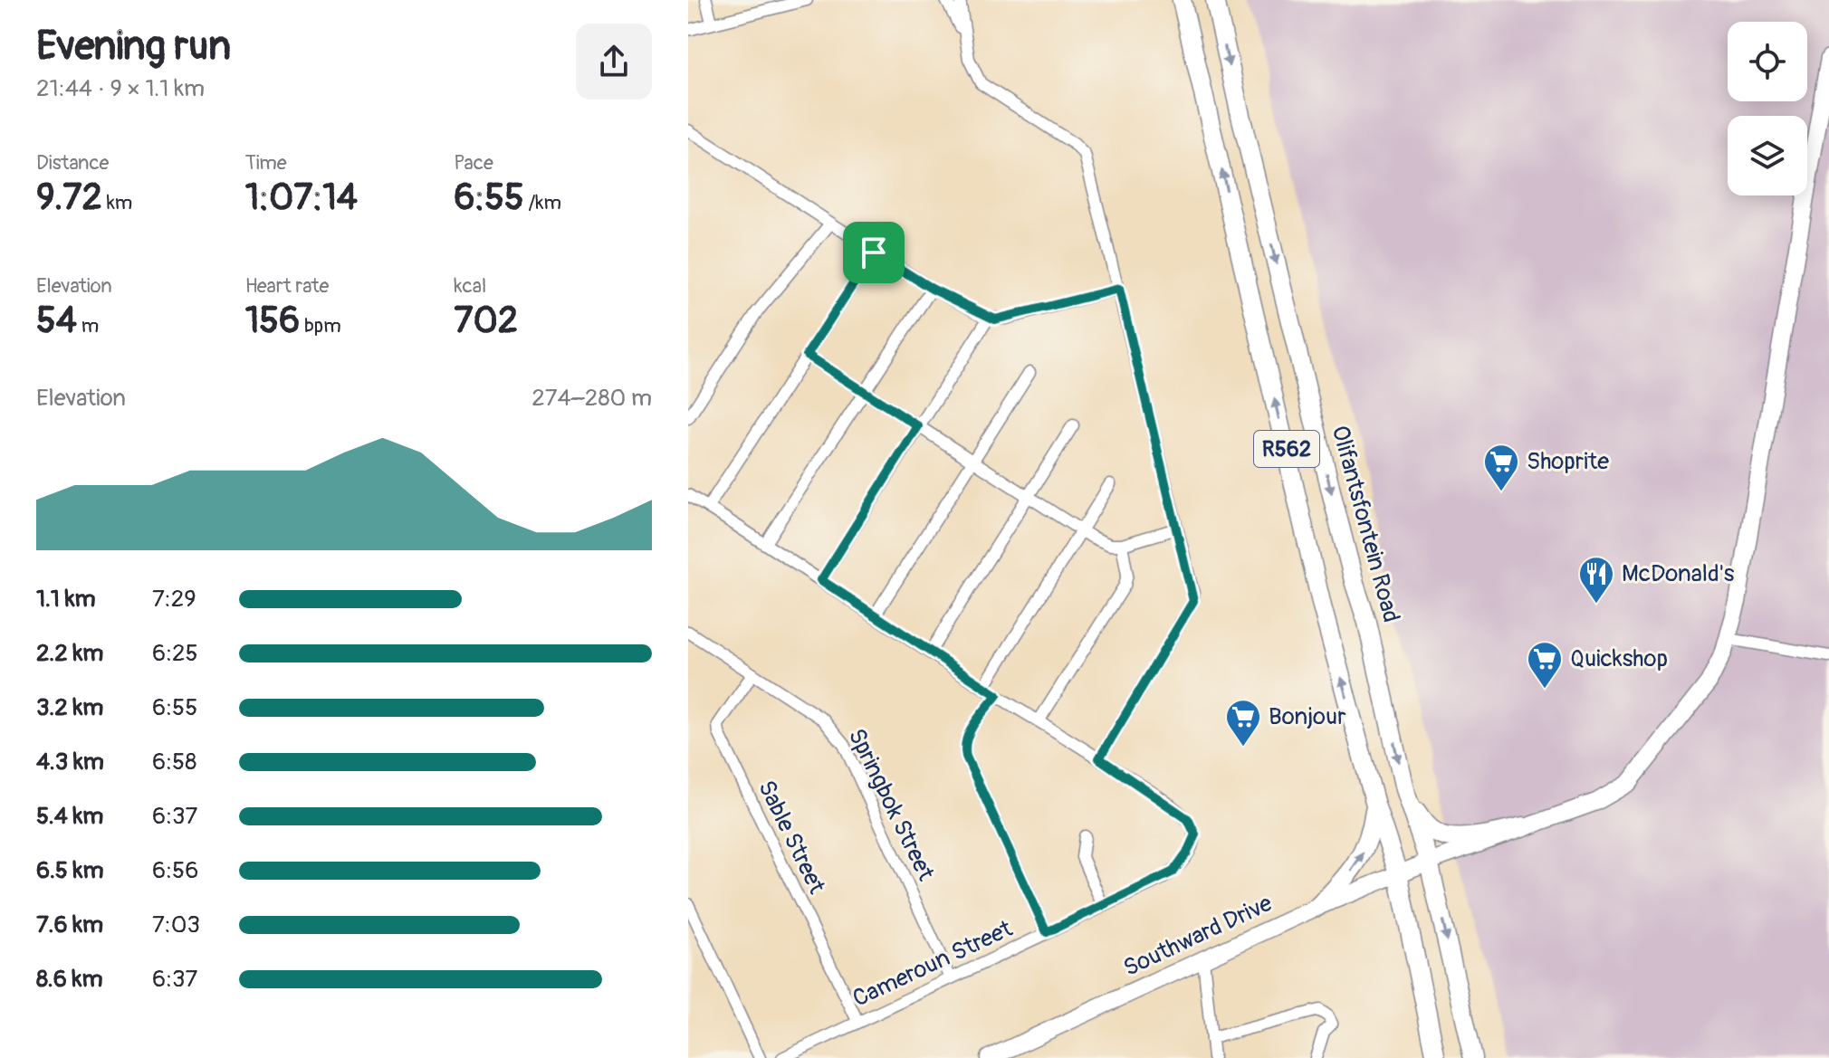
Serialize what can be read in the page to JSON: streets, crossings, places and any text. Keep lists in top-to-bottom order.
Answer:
{
  "streets": {
    "main road": ["R562", "Olifantsfontein Road"],
    "street": [
      "Springbok Street",
      "Sable Street",
      "Southward Drive",
      "Cameroun Street"
    ]
  },
  "crossings": [
    ["R562", "Southward Drive"],
    ["Olifantsfontein Road", "Southward Drive"],
    ["Springbok Street", "Sable Street"],
    ["Springbok Street", "Cameroun Street"],
    ["Sable Street", "Cameroun Street"]
  ],
  "places": {
    "supermarket": ["Shoprite", "Quickshop", "Bonjour"],
    "restaurant": ["McDonald's"]
  },
  "page": {
    "heading": ["Evening run", "21:44 · 9 × 1.1 km"],
    "stats": [
      ["Distance", "9.72 km"],
      ["Time", "1:07:14"],
      ["Pace", "6:55 /km"],
      ["Elevation", "54 m"],
      ["Heart rate", "156 bpm"],
      ["kcal", "702"]
    ],
    "chart": ["Elevation", "274–280 m"],
    "list": [
      {
        "name": "1.1 km",
        "note": "7:29"
      },
      {
        "name": "2.2 km",
        "note": "6:25"
      },
      {
        "name": "3.2 km",
        "note": "6:55"
      },
      {
        "name": "4.3 km",
        "note": "6:58"
      },
      {
        "name": "5.4 km",
        "note": "6:37"
      },
      {
        "name": "6.5 km",
        "note": "6:56"
      },
      {
        "name": "7.6 km",
        "note": "7:03"
      },
      {
        "name": "8.6 km",
        "note": "6:37"
      }
    ]
  }
}
